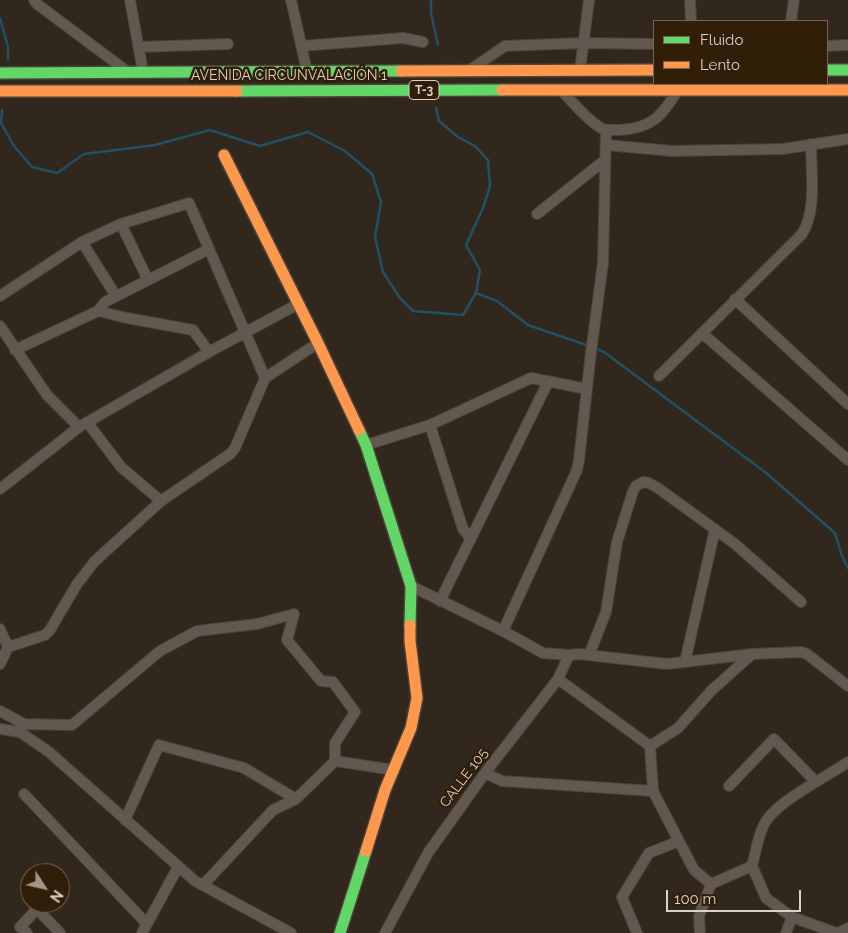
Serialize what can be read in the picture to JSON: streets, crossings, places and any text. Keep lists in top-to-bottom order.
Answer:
{
  "streets": {
    "main road": ["AVENIDA CIRCUNVALACIÓN 1", "T-3"],
    "street": ["CALLE 105"]
  },
  "legend": ["Fluido", "Lento"],
  "scale_bar": "100 m",
  "north": "bottom right"
}
